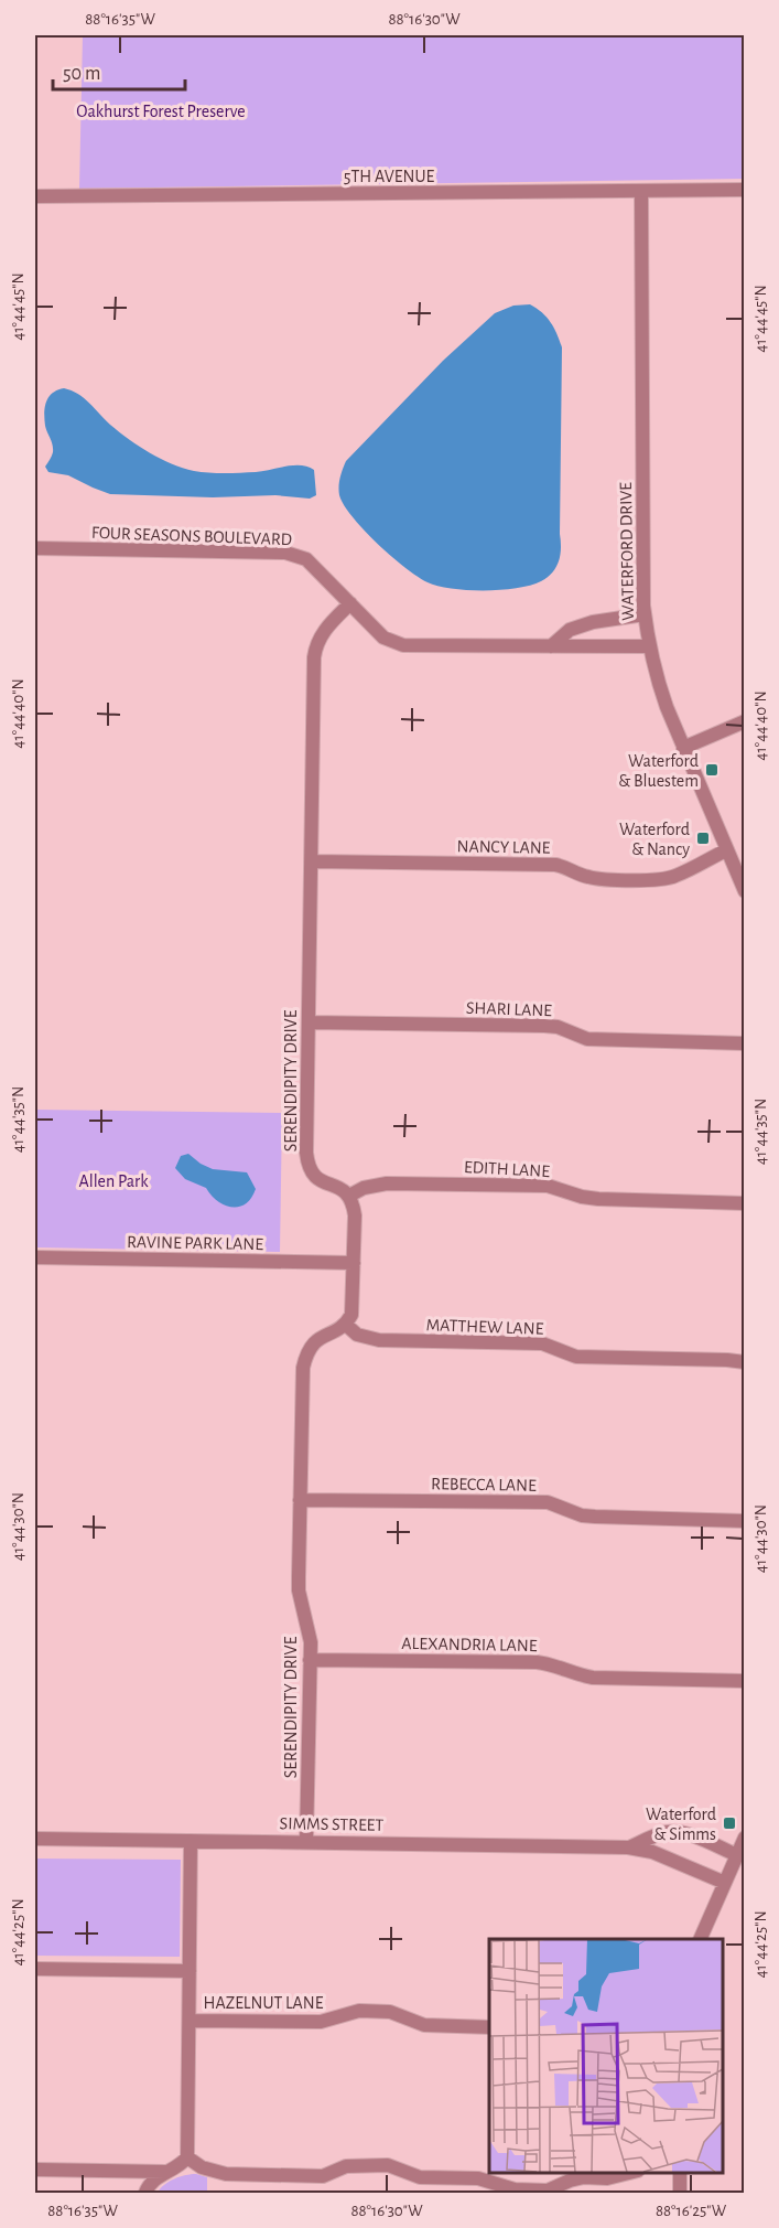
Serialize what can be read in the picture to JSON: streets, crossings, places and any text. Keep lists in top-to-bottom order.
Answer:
{
  "streets": {
    "street": [
      "5TH AVENUE",
      "FOUR SEASONS BOULEVARD",
      "WATERFORD DRIVE",
      "NANCY LANE",
      "SHARI LANE",
      "SERENDIPITY DRIVE",
      "EDITH LANE",
      "RAVINE PARK LANE",
      "MATTHEW LANE",
      "REBECCA LANE",
      "ALEXANDRIA LANE",
      "SIMMS STREET",
      "HAZELNUT LANE"
    ]
  },
  "crossings": [
    ["5TH AVENUE", "WATERFORD DRIVE"],
    ["FOUR SEASONS BOULEVARD", "WATERFORD DRIVE"],
    ["FOUR SEASONS BOULEVARD", "SERENDIPITY DRIVE"],
    ["WATERFORD DRIVE", "NANCY LANE"],
    ["NANCY LANE", "SERENDIPITY DRIVE"],
    ["SHARI LANE", "SERENDIPITY DRIVE"],
    ["SERENDIPITY DRIVE", "EDITH LANE"],
    ["SERENDIPITY DRIVE", "MATTHEW LANE"],
    ["SERENDIPITY DRIVE", "REBECCA LANE"],
    ["SERENDIPITY DRIVE", "ALEXANDRIA LANE"],
    ["SERENDIPITY DRIVE", "SIMMS STREET"]
  ],
  "parks": ["Oakhurst Forest Preserve", "Allen Park"],
  "places": {
    "transit": ["Waterford & Bluestem", "Waterford & Nancy", "Waterford & Simms"]
  },
  "scale_bar": "50 m",
  "coordinates": [
    "88°16'35\"W",
    "88°16'30\"W",
    "41°44'45\"N",
    "41°44'40\"N",
    "41°44'35\"N",
    "41°44'30\"N",
    "41°44'25\"N",
    "88°16'25\"W"
  ]
}
